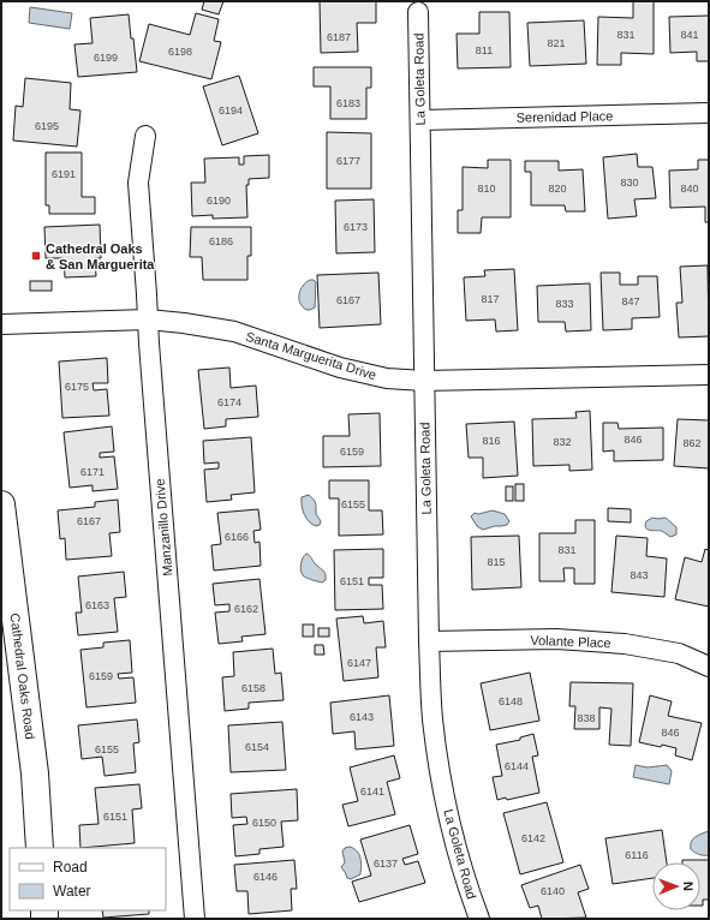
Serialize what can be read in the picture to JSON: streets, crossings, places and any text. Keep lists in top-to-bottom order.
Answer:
{
  "streets": {
    "main road": ["Cathedral Oaks Road"],
    "street": [
      "La Goleta Road",
      "Serenidad Place",
      "Santa Marguerita Drive",
      "Manzanillo Drive",
      "Volante Place"
    ]
  },
  "crossings": [
    ["La Goleta Road", "Serenidad Place"],
    ["La Goleta Road", "Santa Marguerita Drive"],
    ["La Goleta Road", "Volante Place"],
    ["Santa Marguerita Drive", "Manzanillo Drive"]
  ],
  "places": {
    "transit": ["Cathedral Oaks & San Marguerita"]
  },
  "house_numbers": [
    "831",
    "841",
    "6187",
    "821",
    "811",
    "6198",
    "6199",
    "6183",
    "6194",
    "6195",
    "6177",
    "6191",
    "830",
    "810",
    "820",
    "840",
    "6190",
    "6173",
    "6186",
    "817",
    "6167",
    "847",
    "833",
    "6175",
    "6174",
    "846",
    "816",
    "832",
    "862",
    "6159",
    "6171",
    "6155",
    "6167",
    "6166",
    "831",
    "815",
    "843",
    "6151",
    "6163",
    "6162",
    "6147",
    "6159",
    "6158",
    "6148",
    "6143",
    "838",
    "846",
    "6154",
    "6155",
    "6144",
    "6141",
    "6151",
    "6150",
    "6142",
    "6116",
    "6137",
    "6146",
    "6140"
  ],
  "legend": ["Road", "Water"],
  "north": "right"
}
